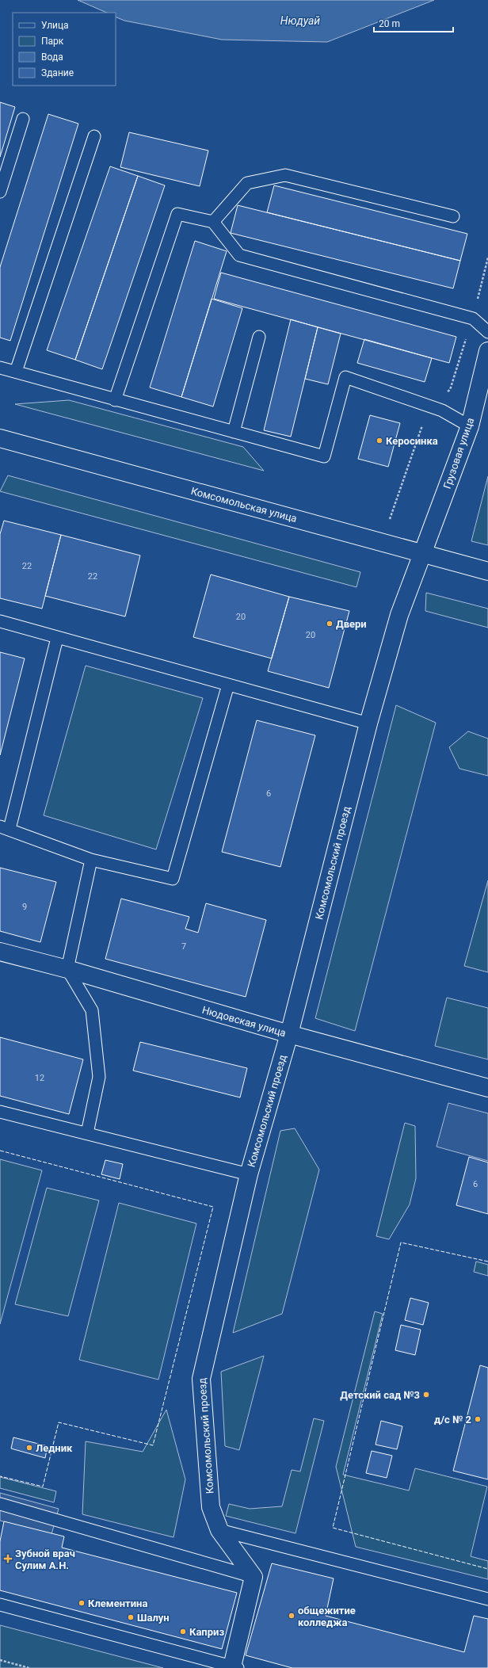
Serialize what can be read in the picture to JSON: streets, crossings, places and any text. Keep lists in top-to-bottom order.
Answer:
{
  "streets": {
    "street": [
      "Грузовая улица",
      "Комсомольская улица",
      "Комсомольский проезд",
      "Нюдовская улица"
    ]
  },
  "crossings": [
    ["Грузовая улица", "Комсомольская улица"],
    ["Грузовая улица", "Комсомольский проезд"],
    ["Комсомольская улица", "Комсомольский проезд"],
    ["Комсомольский проезд", "Нюдовская улица"]
  ],
  "water": ["Нюдуай"],
  "places": {
    "other": [
      "Керосинка",
      "Двери",
      "Детский сад №3",
      "д/с № 2",
      "Ледник",
      "Клементина",
      "общежитие колледжа",
      "Шалун",
      "Каприз"
    ],
    "health": ["Зубной врач Сулим А.Н."]
  },
  "house_numbers": [
    "22",
    "22",
    "20",
    "20",
    "6",
    "9",
    "7",
    "12",
    "6"
  ],
  "legend": [
    "Улица",
    "Парк",
    "Вода",
    "Здание"
  ],
  "scale_bar": "20 m"
}
